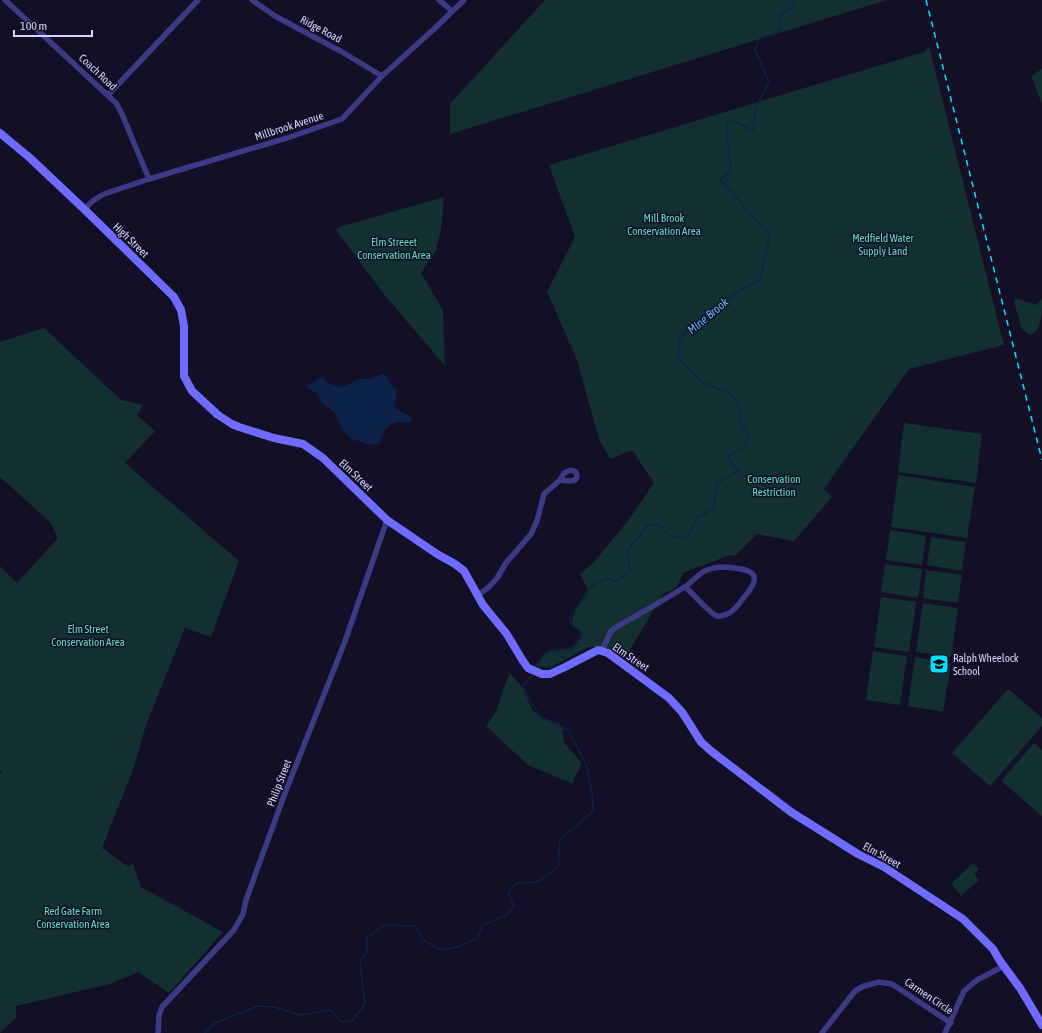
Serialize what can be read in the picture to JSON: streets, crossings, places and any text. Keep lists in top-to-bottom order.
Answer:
{
  "streets": {
    "street": [
      "Ridge Road",
      "Coach Road",
      "Millbrook Avenue",
      "High Street",
      "Elm Street",
      "Philip Street",
      "Carmen Circle"
    ]
  },
  "crossings": [
    ["Ridge Road", "Millbrook Avenue"],
    ["Coach Road", "Millbrook Avenue"],
    ["Millbrook Avenue", "High Street"],
    ["High Street", "Elm Street"],
    ["Elm Street", "Philip Street"]
  ],
  "water": ["Mine Brook"],
  "parks": [
    "Mill Brook Conservation Area",
    "Medfield Water Supply Land",
    "Elm Streeet Conservation Area",
    "Conservation Restriction",
    "Elm Street Conservation Area",
    "Red Gate Farm Conservation Area"
  ],
  "places": {
    "school or university": ["Ralph Wheelock School"]
  },
  "scale_bar": "100 m"
}
